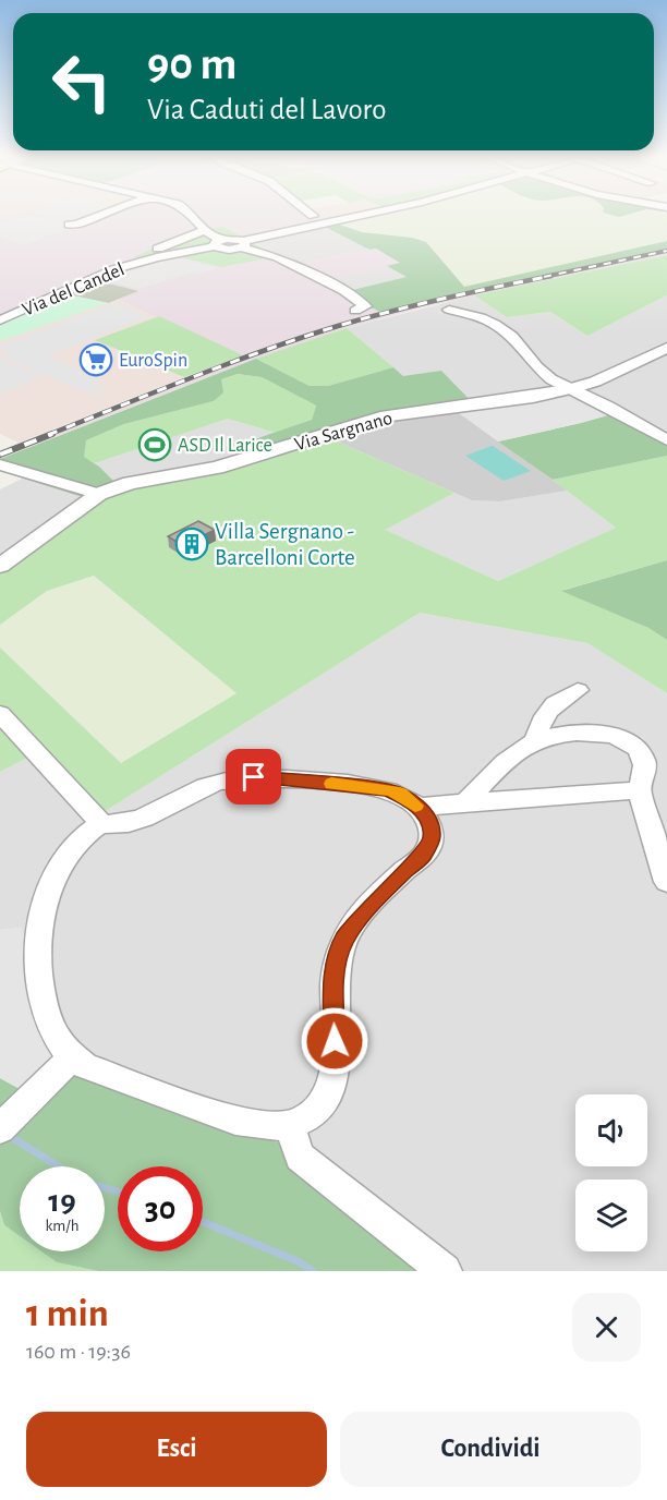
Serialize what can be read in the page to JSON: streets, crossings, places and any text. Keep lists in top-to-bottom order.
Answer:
{
  "streets": {
    "street": ["Via del Candel", "Via Sargnano"]
  },
  "places": {
    "supermarket": ["EuroSpin"],
    "sports": ["ASD Il Larice"],
    "building": ["Villa Sergnano - Barcelloni Corte"]
  },
  "page": {
    "turn": ["90 m", "Via Caduti del Lavoro"],
    "speed": "19 km/h",
    "limit": "30",
    "heading": ["1 min", "160 m · 19:36"],
    "buttons": ["Esci", "Condividi"]
  }
}
